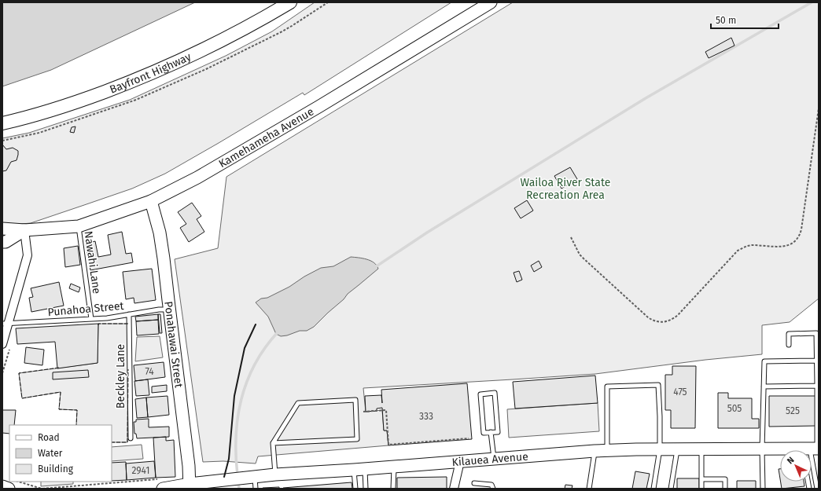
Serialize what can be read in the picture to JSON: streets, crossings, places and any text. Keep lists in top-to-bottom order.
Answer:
{
  "streets": {
    "main road": ["Bayfront Highway"],
    "street": ["Kamehameha Avenue", "Ponahawai Street", "Kilauea Avenue"],
    "lane": ["Nawahi Lane", "Punahoa Street", "Beckley Lane"]
  },
  "crossings": [
    ["Kamehameha Avenue", "Nawahi Lane"],
    ["Kamehameha Avenue", "Ponahawai Street"],
    ["Nawahi Lane", "Punahoa Street"],
    ["Punahoa Street", "Ponahawai Street"],
    ["Punahoa Street", "Beckley Lane"],
    ["Ponahawai Street", "Kilauea Avenue"]
  ],
  "parks": ["Wailoa River State Recreation Area"],
  "house_numbers": [
    "74",
    "475",
    "505",
    "525",
    "333",
    "2941"
  ],
  "legend": ["Road", "Water", "Building"],
  "scale_bar": "50 m",
  "north": "top left"
}
